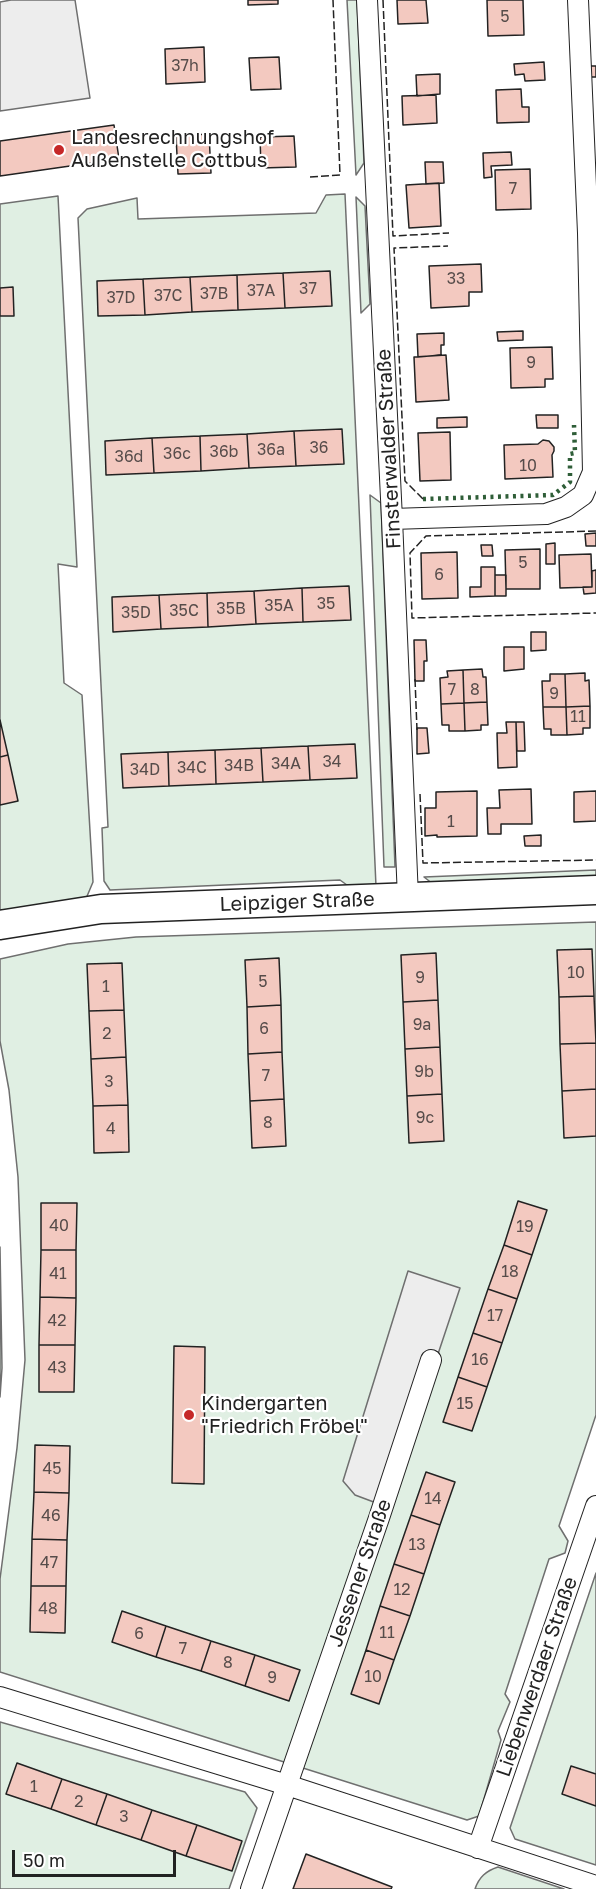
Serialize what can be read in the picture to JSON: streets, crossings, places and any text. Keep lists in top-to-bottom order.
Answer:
{
  "streets": {
    "street": [
      "Finsterwalder Straße",
      "Leipziger Straße",
      "Jessener Straße",
      "Liebenwerdaer Straße"
    ]
  },
  "crossings": [
    ["Finsterwalder Straße", "Leipziger Straße"]
  ],
  "places": ["Landesrechnungshof Außenstelle Cottbus", "Kindergarten \"Friedrich Fröbel\""],
  "house_numbers": [
    "5",
    "37h",
    "7",
    "33",
    "37",
    "37A",
    "37B",
    "37C",
    "37D",
    "9",
    "36",
    "36a",
    "36b",
    "36c",
    "36d",
    "10",
    "5",
    "6",
    "35",
    "35A",
    "35B",
    "35C",
    "35D",
    "7",
    "8",
    "9",
    "11",
    "34",
    "34A",
    "34B",
    "34C",
    "34D",
    "1",
    "10",
    "9",
    "5",
    "1",
    "9a",
    "6",
    "2",
    "9b",
    "7",
    "3",
    "9c",
    "8",
    "4",
    "40",
    "19",
    "18",
    "41",
    "17",
    "42",
    "16",
    "43",
    "15",
    "45",
    "14",
    "46",
    "13",
    "47",
    "12",
    "48",
    "11",
    "6",
    "7",
    "8",
    "10",
    "9",
    "1",
    "2",
    "3"
  ],
  "scale_bar": "50 m"
}
